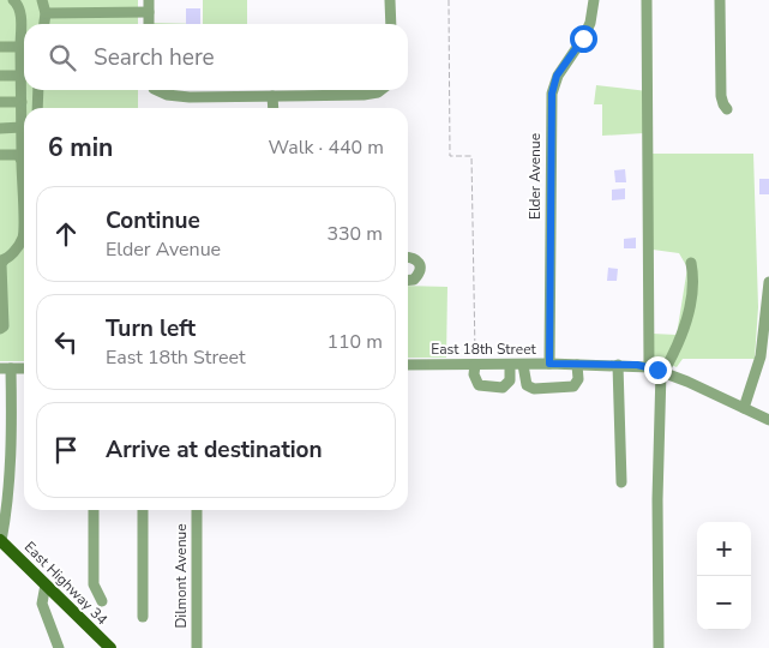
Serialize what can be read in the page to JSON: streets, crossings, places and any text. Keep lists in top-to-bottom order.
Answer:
{
  "streets": {
    "main road": ["East Highway 34"],
    "street": ["Elder Avenue", "East 18th Street", "Dilmont Avenue"]
  },
  "crossings": [
    ["Elder Avenue", "East 18th Street"]
  ],
  "page": {
    "search": "Search here",
    "heading": ["6 min", "Walk · 440 m"],
    "list": [
      ["Continue", "Elder Avenue", "330 m"],
      ["Turn left", "East 18th Street", "110 m"],
      "Arrive at destination"
    ],
    "map_buttons": ["+", "−"]
  }
}
